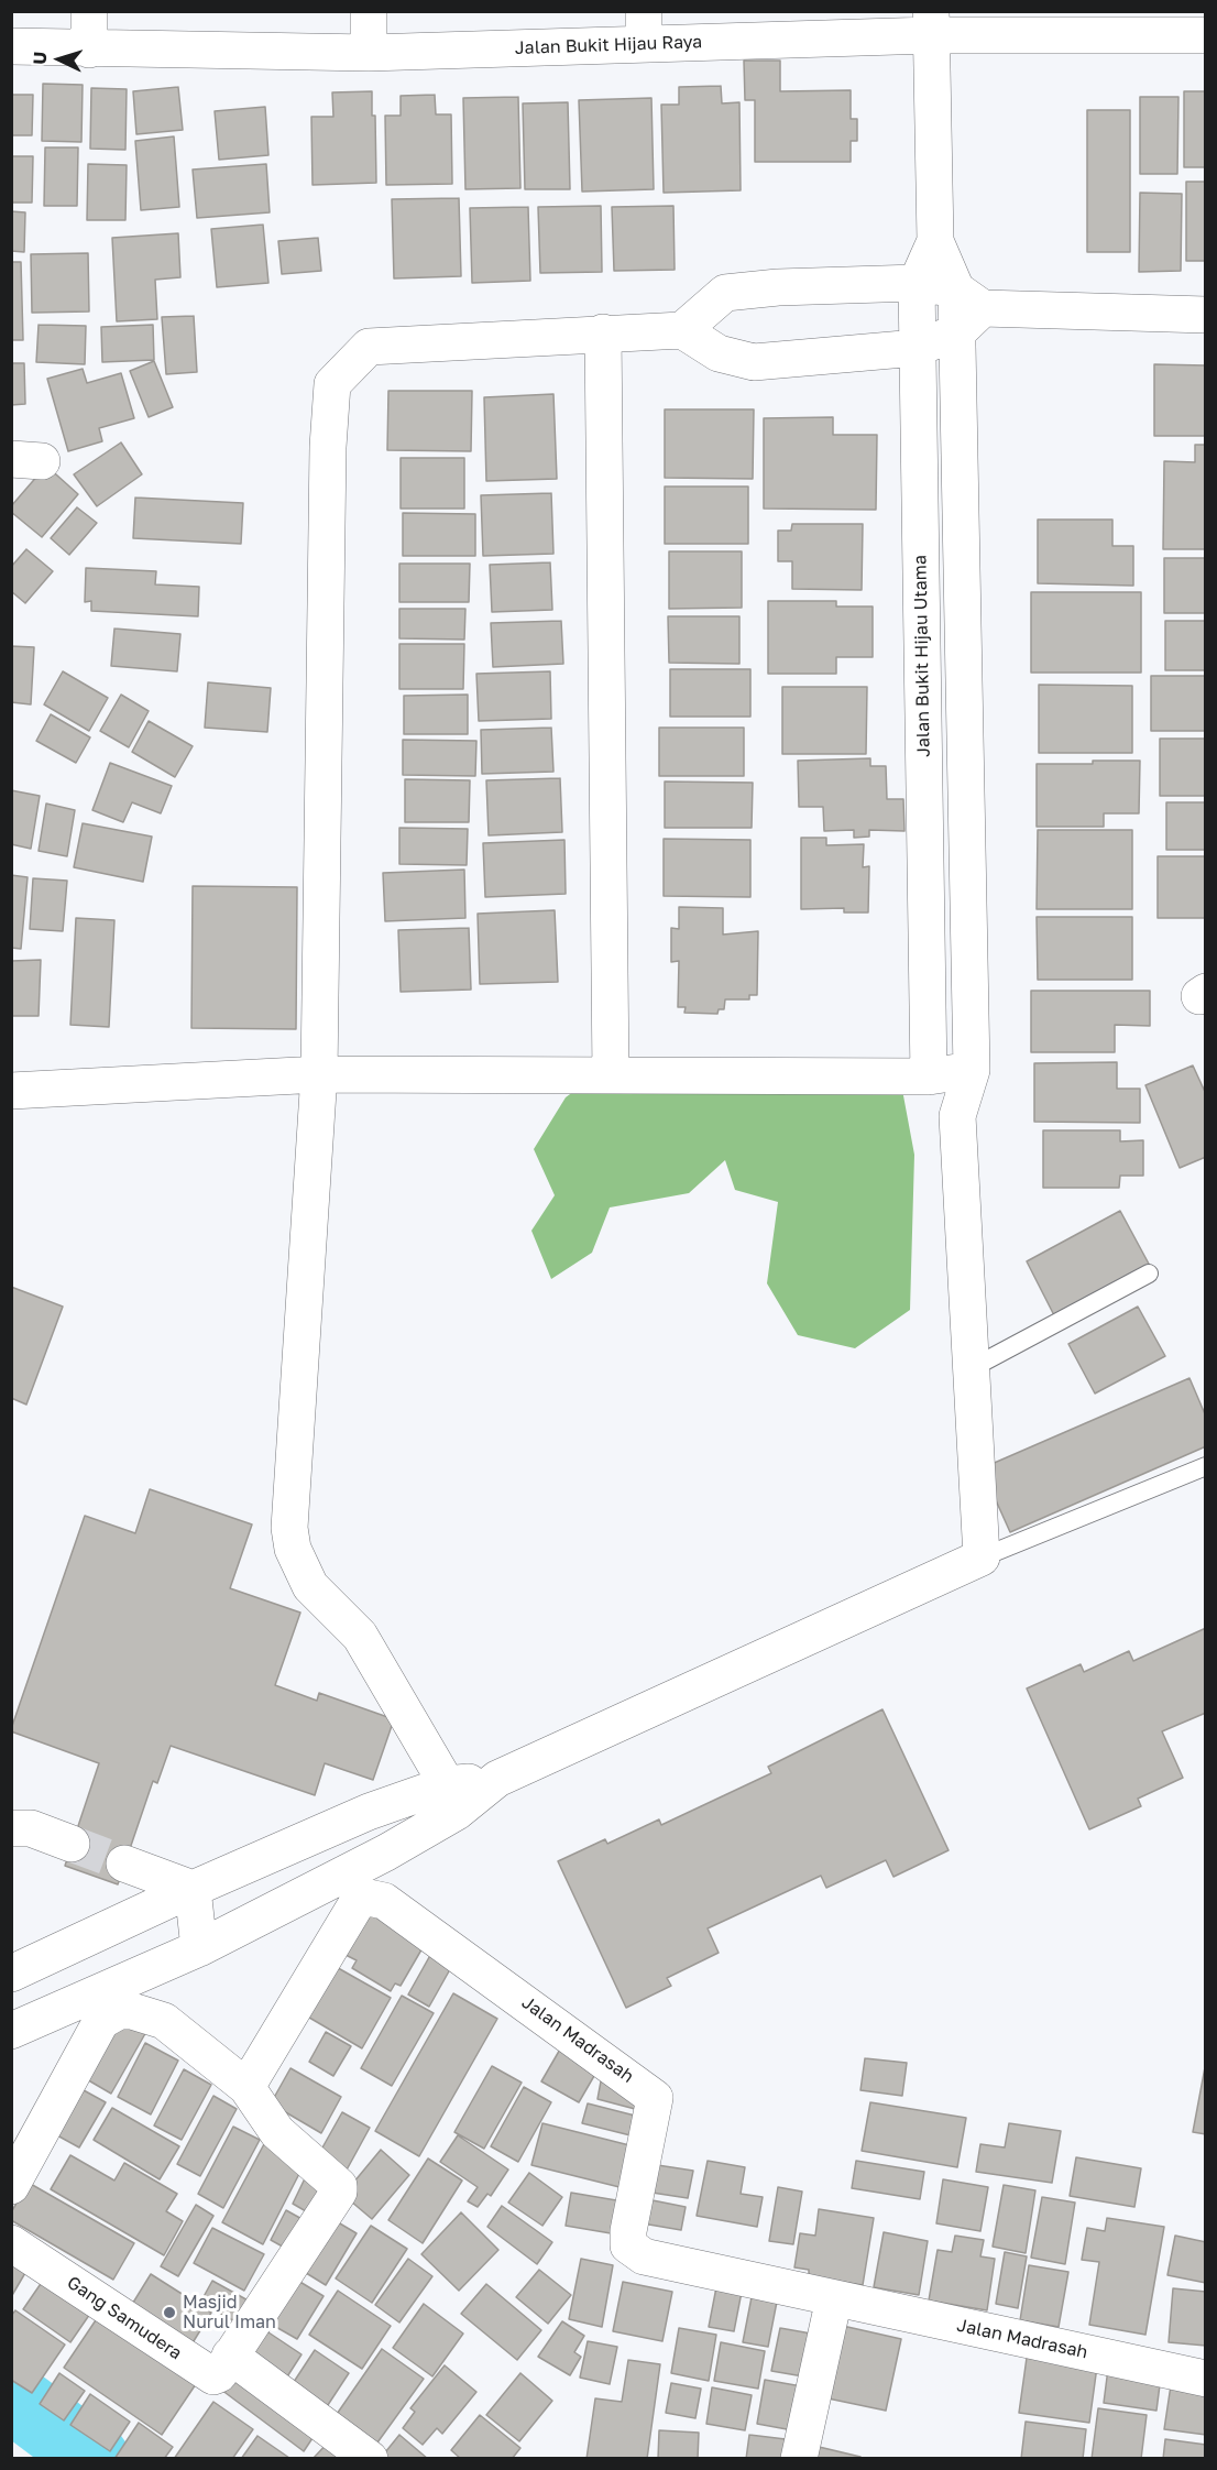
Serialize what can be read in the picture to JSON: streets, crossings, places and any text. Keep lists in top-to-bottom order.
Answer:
{
  "streets": {
    "street": [
      "Jalan Bukit Hijau Raya",
      "Jalan Bukit Hijau Utama",
      "Jalan Madrasah",
      "Gang Samudera"
    ]
  },
  "crossings": [
    ["Jalan Bukit Hijau Raya", "Jalan Bukit Hijau Utama"],
    ["Jalan Madrasah", "Gang Samudera"]
  ],
  "places": ["Masjid Nurul Iman"],
  "north": "left"
}
